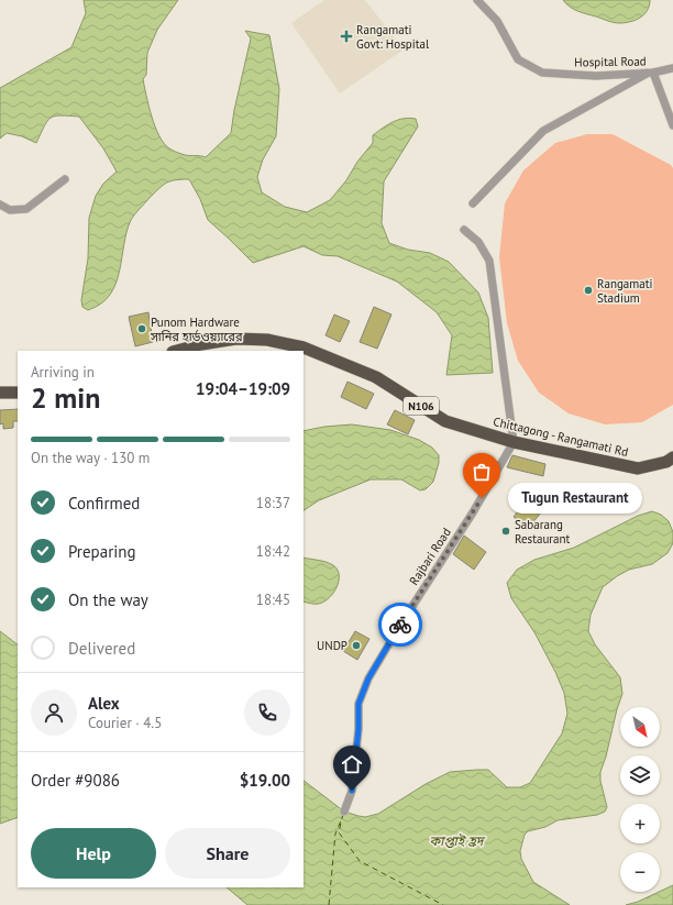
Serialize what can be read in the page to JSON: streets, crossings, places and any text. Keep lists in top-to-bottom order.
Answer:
{
  "streets": {
    "highway": ["N106", "Chittagong - Rangamati Rd"],
    "street": ["Hospital Road", "Rajbari Road"]
  },
  "crossings": [
    ["Chittagong - Rangamati Rd", "Rajbari Road"]
  ],
  "water": ["কাপ্তাই হ্রদ"],
  "places": {
    "health": ["Rangamati Govt: Hospital"],
    "other": [
      "Rangamati Stadium",
      "Punom Hardware সানির হার্ডওয়্যারের",
      "Tugun Restaurant",
      "Sabarang Restaurant",
      "UNDP"
    ]
  },
  "north": "bottom right",
  "page": {
    "heading": ["2 min", "Arriving in", "19:04–19:09"],
    "panel": [
      "Alex",
      "Courier · 4.5",
      "Order #9086",
      "$19.00"
    ],
    "bar": "On the way · 130 m",
    "list": [
      ["Confirmed", "18:37"],
      ["Preparing", "18:42"],
      ["On the way", "18:45"],
      "Delivered"
    ],
    "bubble": "Tugun Restaurant",
    "map_buttons": ["+", "−"],
    "buttons": ["Help", "Share"]
  }
}
